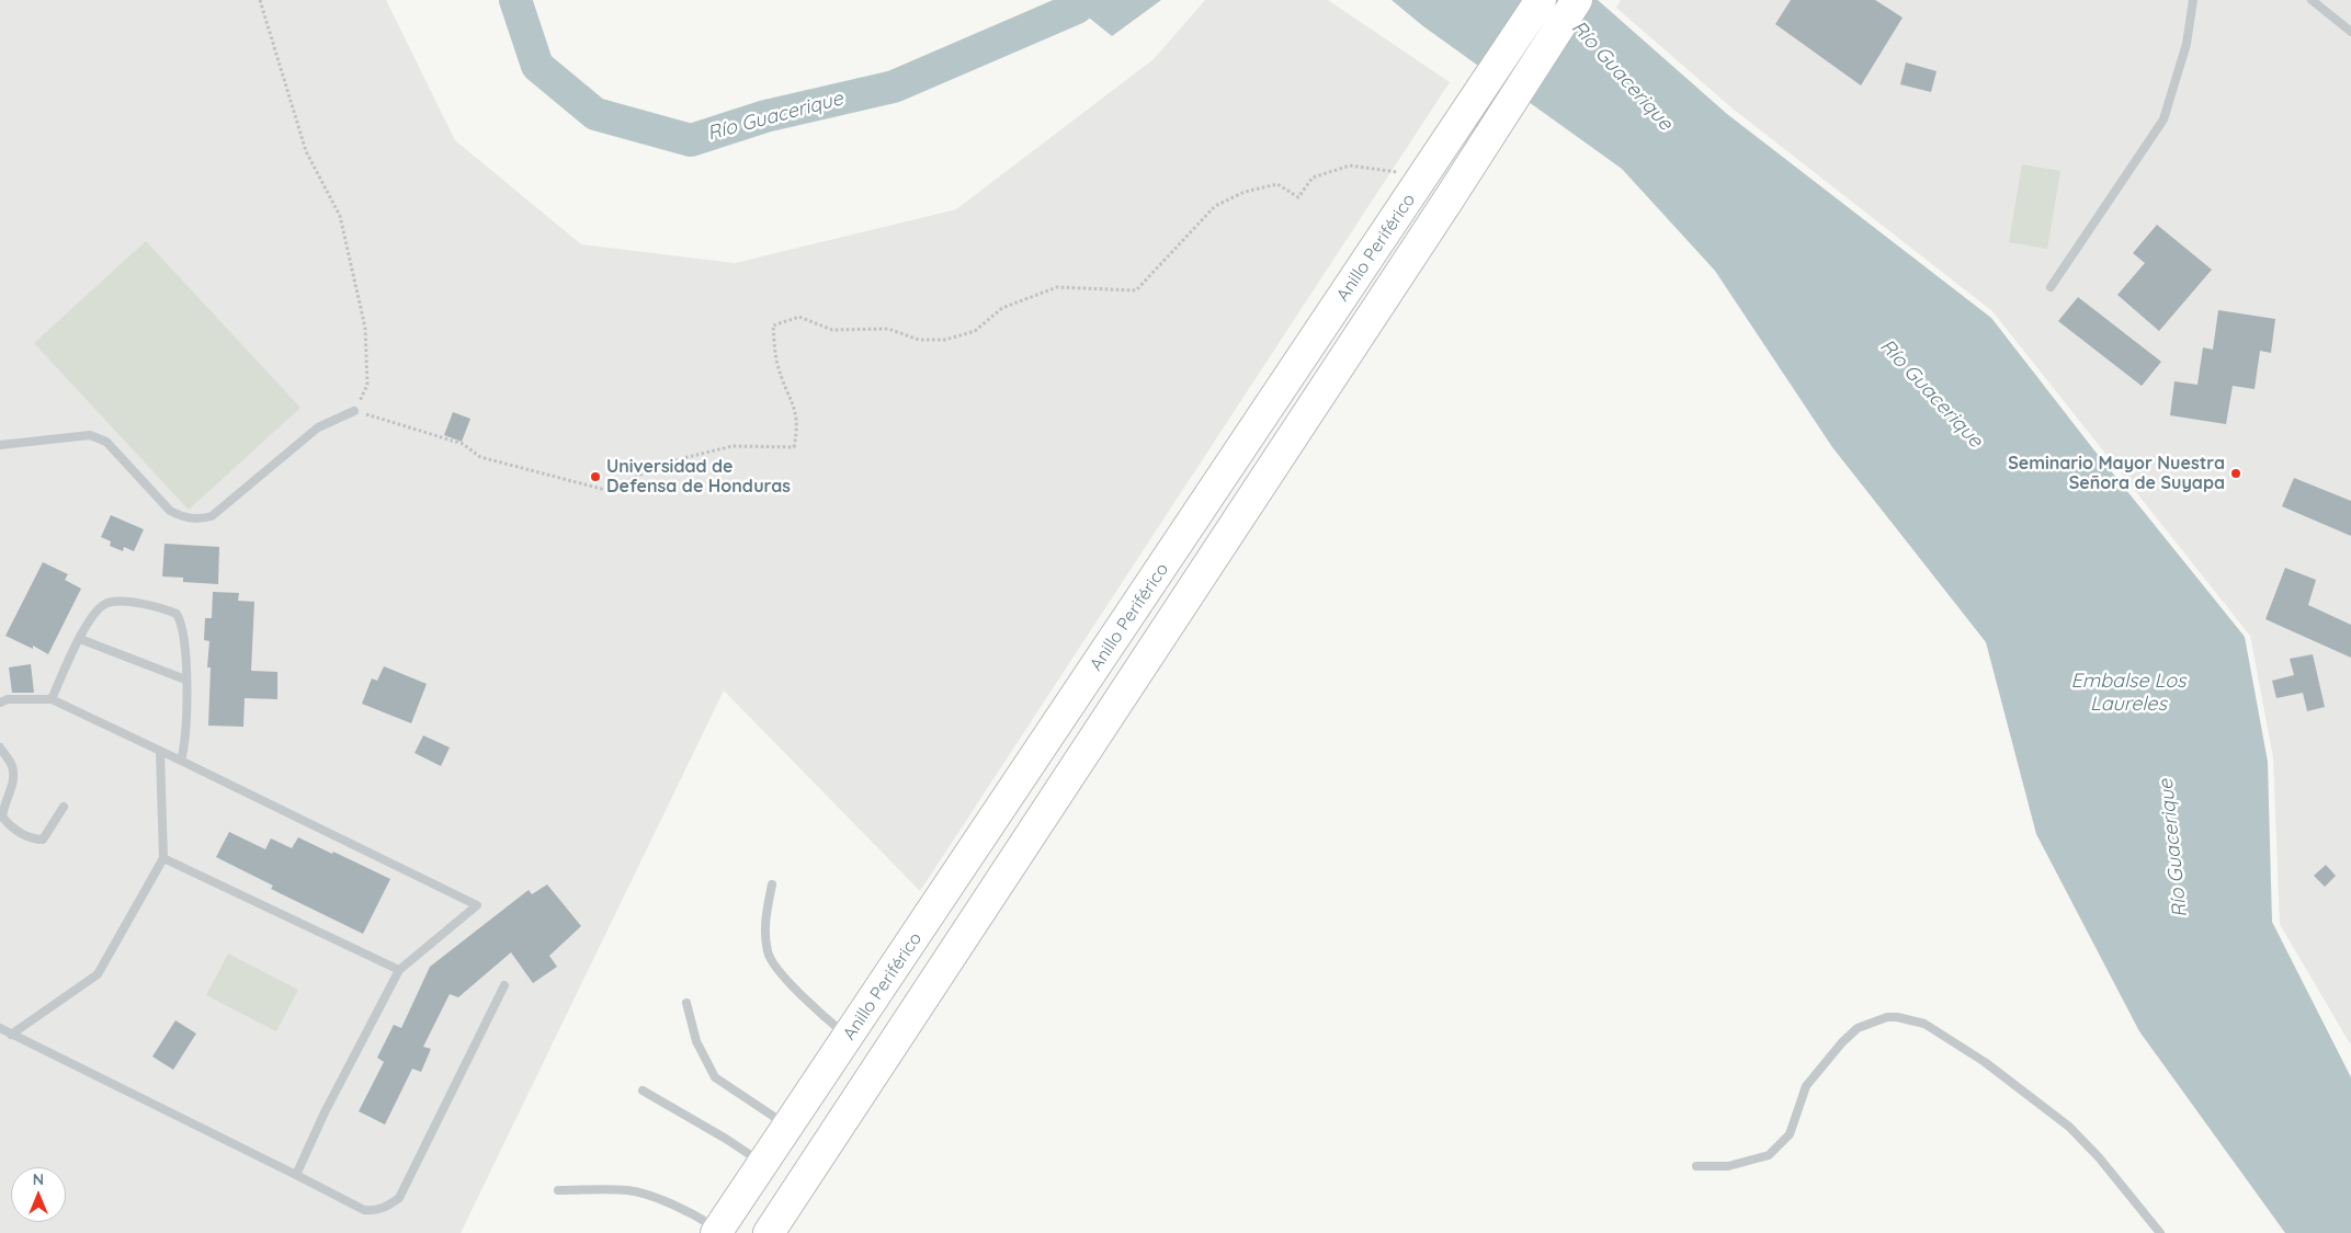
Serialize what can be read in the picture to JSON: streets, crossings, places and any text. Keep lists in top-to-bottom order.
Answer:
{
  "streets": {
    "highway": ["Anillo Periférico"]
  },
  "water": ["Río Guacerique", "Embalse Los Laureles"],
  "places": ["Seminario Mayor Nuestra Señora de Suyapa", "Universidad de Defensa de Honduras"],
  "north": "top"
}
